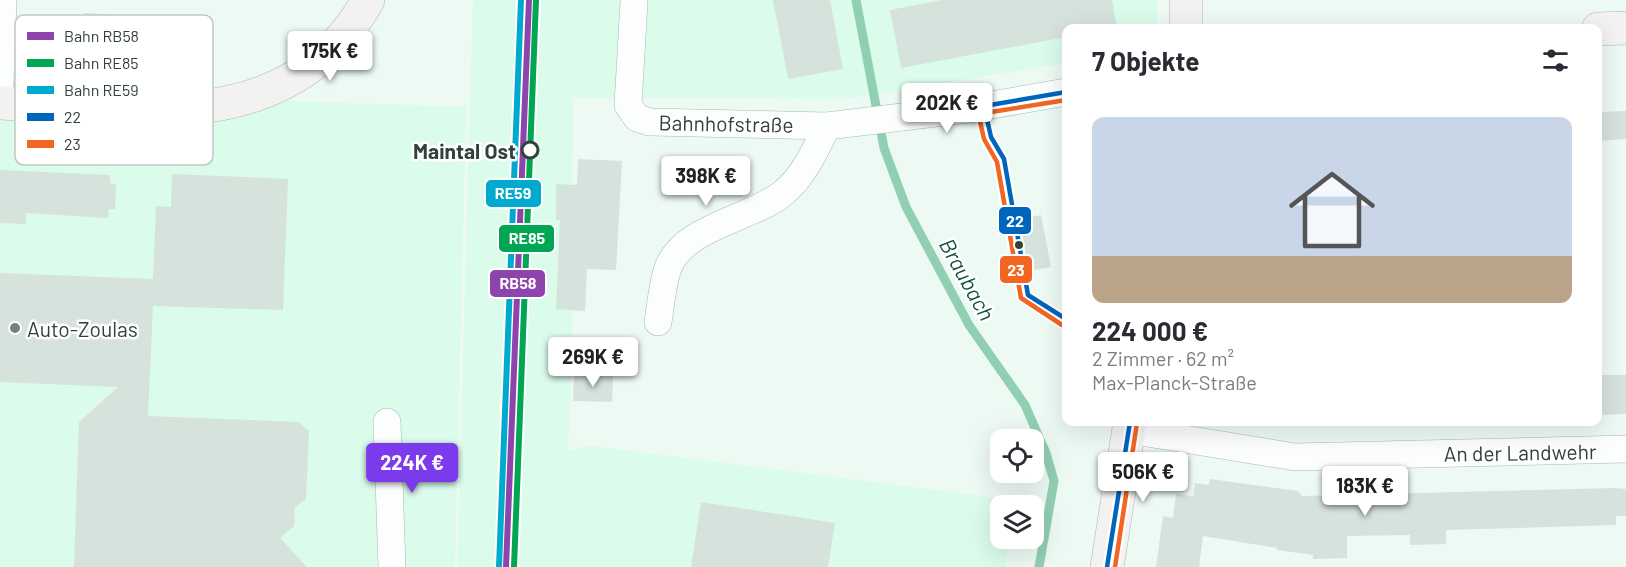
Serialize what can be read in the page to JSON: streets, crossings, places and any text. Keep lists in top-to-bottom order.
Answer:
{
  "streets": {
    "street": ["Bahnhofstraße", "An der Landwehr"]
  },
  "water": ["Braubach"],
  "places": ["Maintal Ost", "Auto-Zoulas"],
  "lines": [
    "rail line RB58",
    "rail line RE85",
    "rail line RE59",
    "transit line 22",
    "transit line 23"
  ],
  "legend": [
    "Bahn RB58",
    "Bahn RE85",
    "Bahn RE59",
    "22",
    "23"
  ],
  "page": {
    "heading": "7 Objekte",
    "price": [
      "175K €",
      "202K €",
      "398K €",
      "269K €",
      "224K €",
      "506K €",
      "183K €"
    ],
    "list": [
      {
        "name": "224 000 €",
        "note": "2 Zimmer · 62 m² · Max-Planck-Straße"
      }
    ]
  }
}
